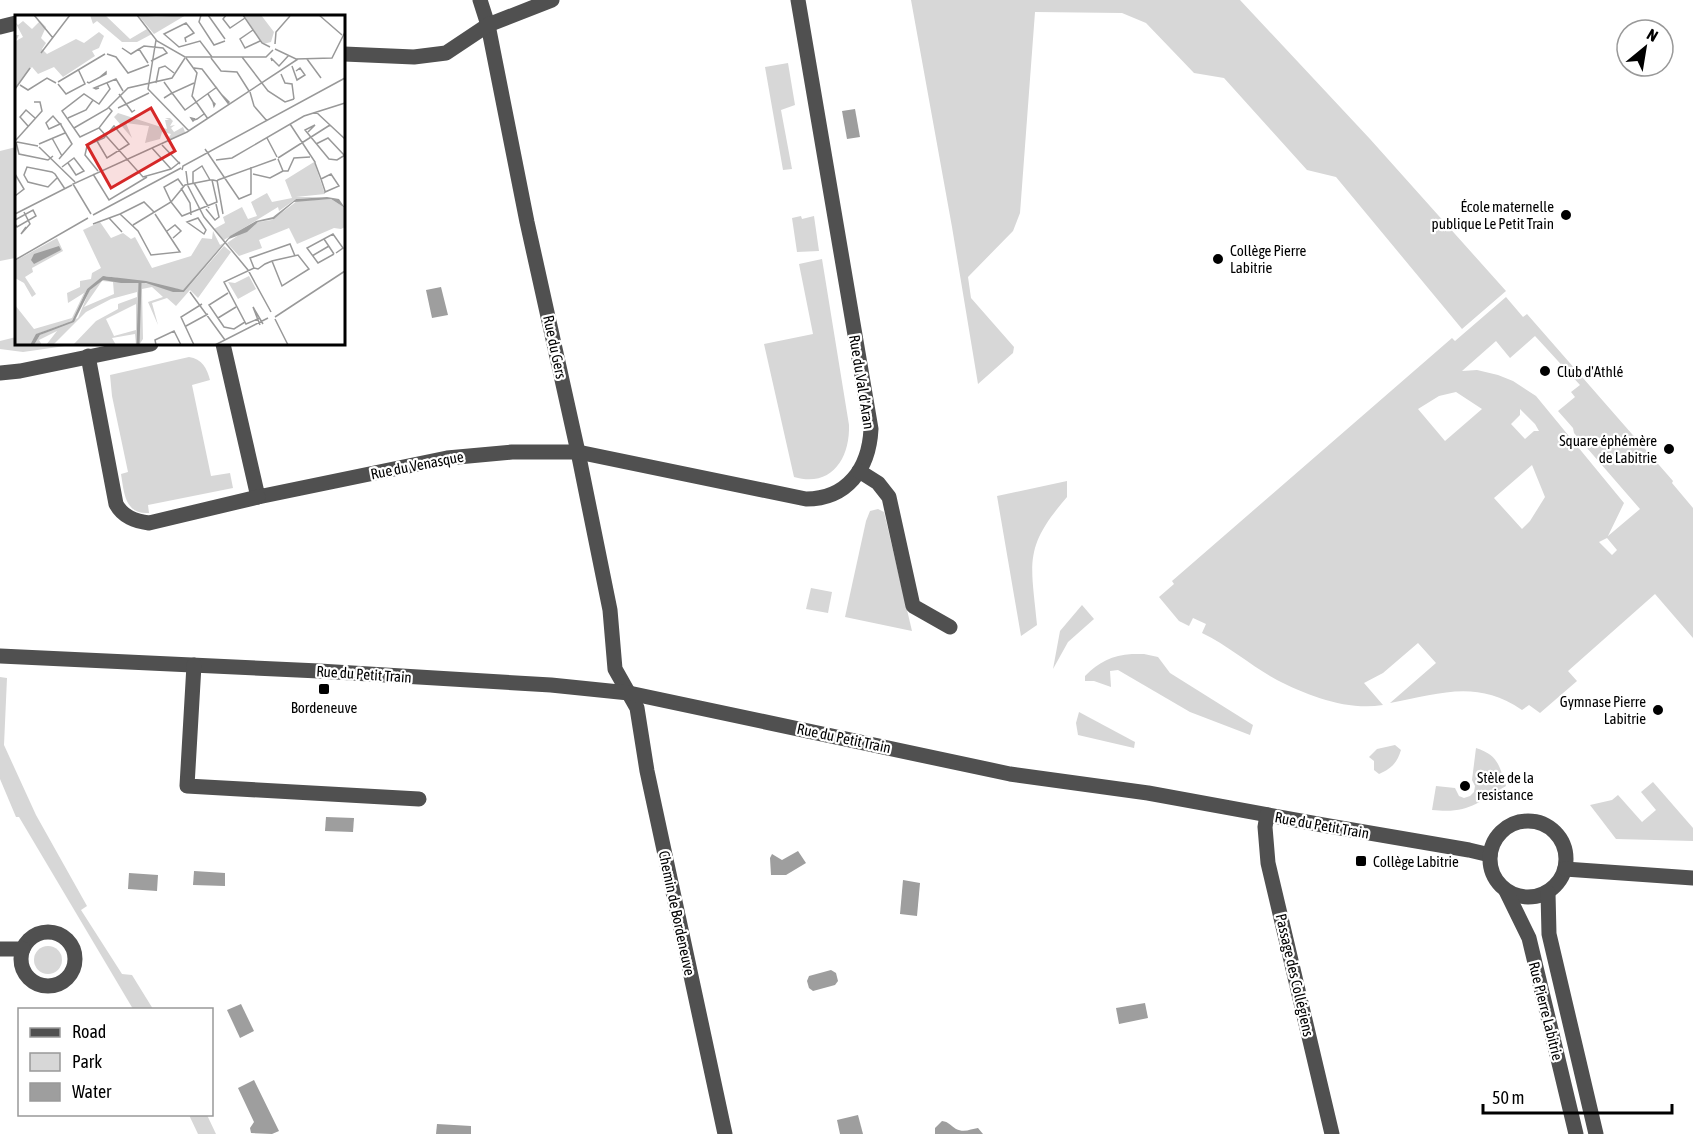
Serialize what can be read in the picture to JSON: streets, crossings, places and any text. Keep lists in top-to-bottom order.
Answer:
{
  "streets": {
    "street": [
      "Rue du Gers",
      "Rue du Val d'Aran",
      "Rue du Venasque",
      "Rue du Petit Train",
      "Chemin de Bordeneuve",
      "Passage des Collégiens",
      "Rue Pierre Labitrie"
    ]
  },
  "crossings": [
    ["Rue du Gers", "Rue du Val d'Aran"],
    ["Rue du Gers", "Rue du Venasque"],
    ["Rue du Gers", "Rue du Petit Train"],
    ["Rue du Gers", "Chemin de Bordeneuve"],
    ["Rue du Val d'Aran", "Rue du Venasque"],
    ["Rue du Petit Train", "Chemin de Bordeneuve"],
    ["Rue du Petit Train", "Passage des Collégiens"],
    ["Rue du Petit Train", "Rue Pierre Labitrie"]
  ],
  "places": {
    "other": [
      "École maternelle publique Le Petit Train",
      "Collège Pierre Labitrie",
      "Club d'Athlé",
      "Square éphémère de Labitrie",
      "Gymnase Pierre Labitrie",
      "Stèle de la resistance"
    ],
    "transit": ["Bordeneuve", "Collège Labitrie"]
  },
  "legend": ["Road", "Park", "Water"],
  "scale_bar": "50 m",
  "north": "top right"
}
